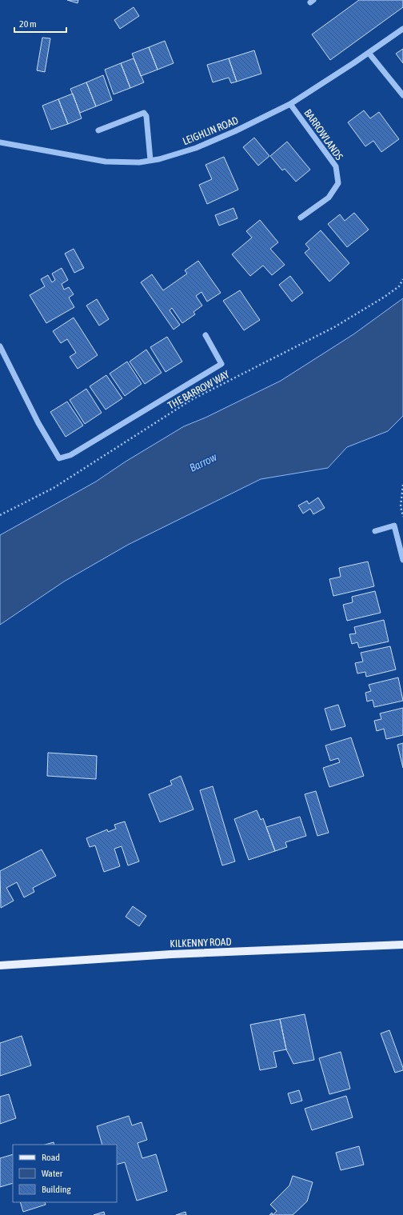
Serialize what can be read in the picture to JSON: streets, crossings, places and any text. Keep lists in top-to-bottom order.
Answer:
{
  "streets": {
    "main road": ["KILKENNY ROAD"],
    "street": ["LEIGHLIN ROAD", "BARROWLANDS"],
    "path": ["THE BARROW WAY"]
  },
  "crossings": [
    ["LEIGHLIN ROAD", "BARROWLANDS"]
  ],
  "water": ["Barrow"],
  "legend": ["Road", "Water", "Building"],
  "scale_bar": "20 m"
}
